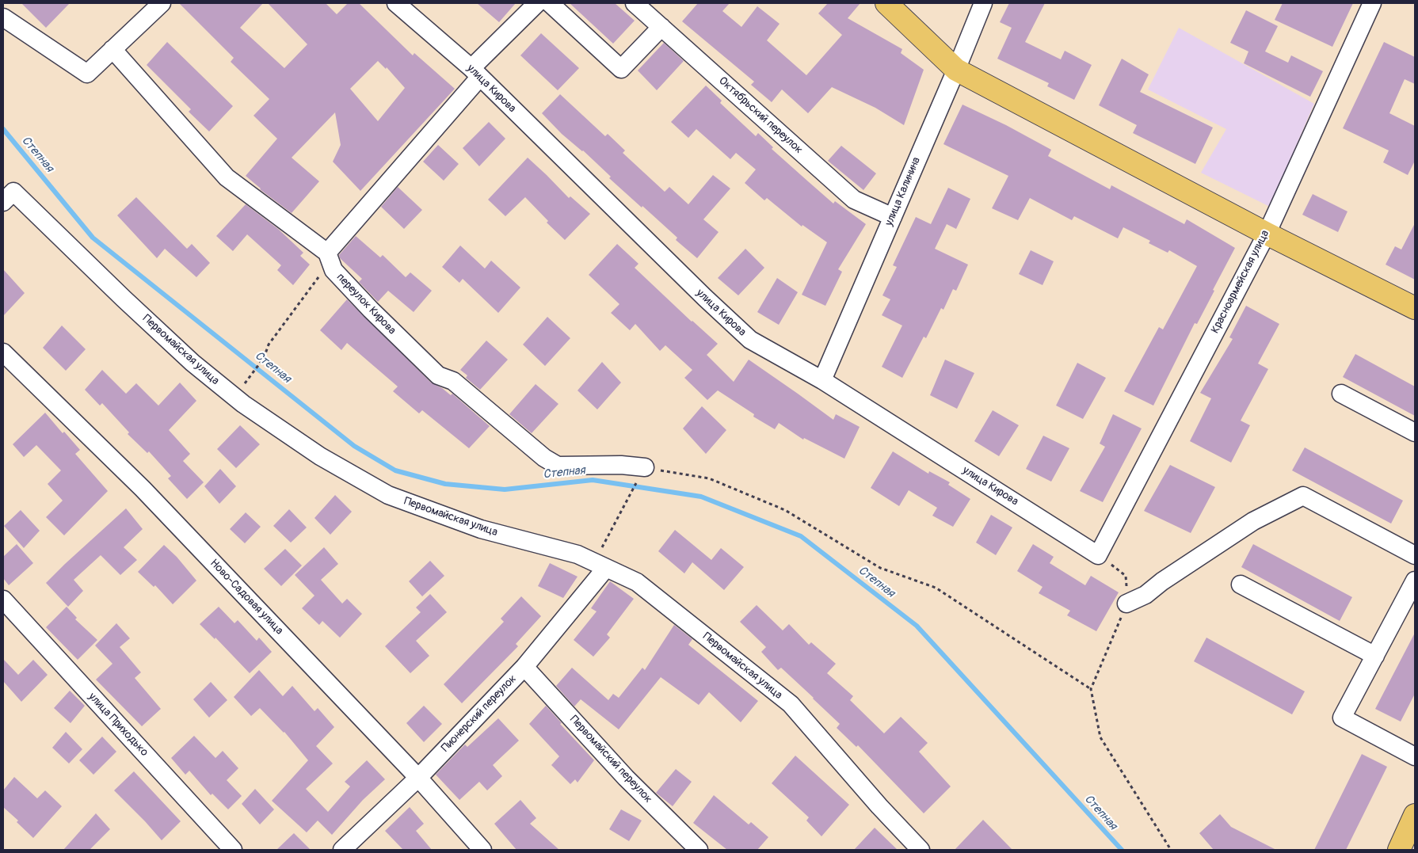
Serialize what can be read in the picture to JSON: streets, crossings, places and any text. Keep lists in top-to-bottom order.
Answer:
{
  "streets": {
    "street": [
      "улица Кирова",
      "Октябрьский переулок",
      "улица Калинина",
      "Красноармейская улица",
      "переулок Кирова",
      "Первомайская улица",
      "Ново-Садовая улица",
      "Пионерский переулок",
      "улица Приходько",
      "Первомайский переулок"
    ]
  },
  "crossings": [
    ["улица Кирова", "улица Калинина"],
    ["улица Кирова", "Красноармейская улица"],
    ["Октябрьский переулок", "улица Калинина"],
    ["Первомайская улица", "Пионерский переулок"],
    ["Ново-Садовая улица", "Пионерский переулок"],
    ["Пионерский переулок", "Первомайский переулок"]
  ],
  "water": ["Степная"]
}
